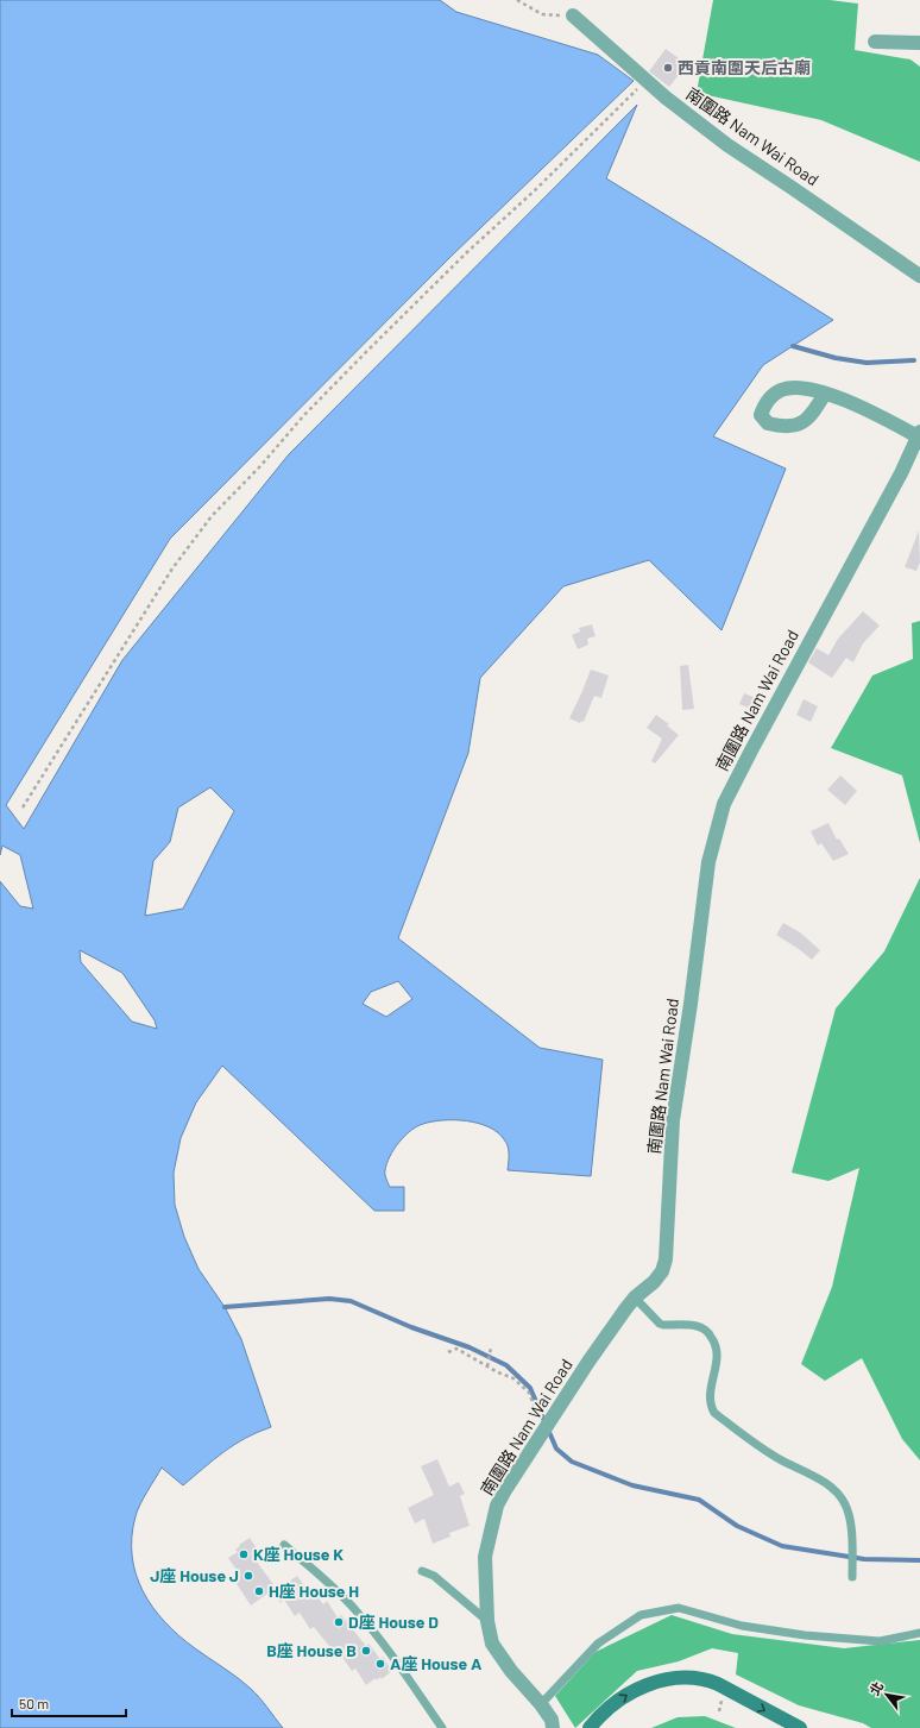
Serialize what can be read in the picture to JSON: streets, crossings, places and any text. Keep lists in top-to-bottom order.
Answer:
{
  "streets": {
    "street": ["南圍路 Nam Wai Road"]
  },
  "places": [
    "西貢南圍天后古廟",
    "K座 House K",
    "J座 House J",
    "H座 House H",
    "D座 House D",
    "B座 House B",
    "A座 House A"
  ],
  "scale_bar": "50 m",
  "north": "top left"
}
